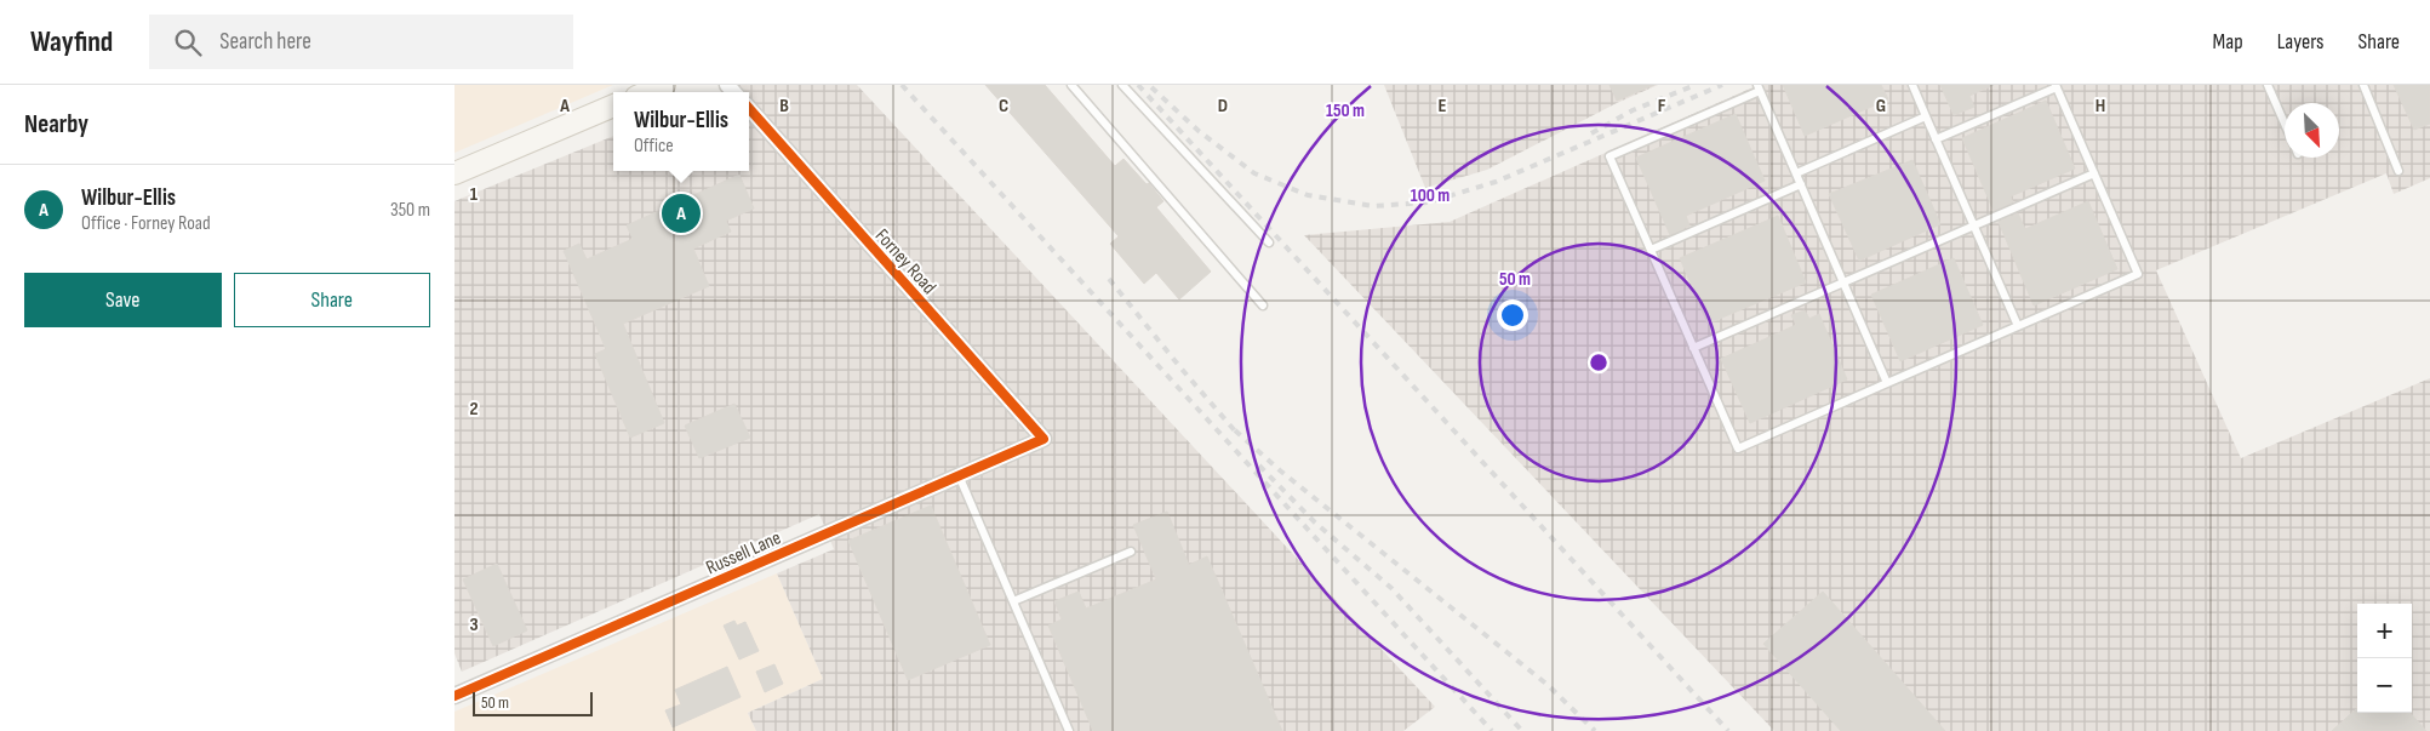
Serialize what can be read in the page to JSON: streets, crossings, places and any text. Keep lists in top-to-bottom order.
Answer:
{
  "streets": {
    "street": ["Forney Road", "Russell Lane"]
  },
  "crossings": [
    ["Forney Road", "Russell Lane"]
  ],
  "scale_bar": "50 m",
  "north": "bottom right",
  "page": {
    "header": "Wayfind",
    "search": "Search here",
    "nav": ["Map", "Layers", "Share"],
    "heading": "Nearby",
    "popup": ["Wilbur-Ellis", "Office"],
    "list": [
      {
        "mark": "A",
        "name": "Wilbur-Ellis",
        "note": "Office · Forney Road",
        "value": "350 m"
      }
    ],
    "pins": "A",
    "buttons": ["Save", "Share"],
    "map_buttons": ["+", "−"],
    "scale": "50 m"
  },
  "grid": {
    "columns": [
      "A",
      "B",
      "C",
      "D",
      "E",
      "F",
      "G",
      "H"
    ],
    "rows": ["1", "2", "3"]
  },
  "rings": ["150 m", "100 m", "50 m"]
}
